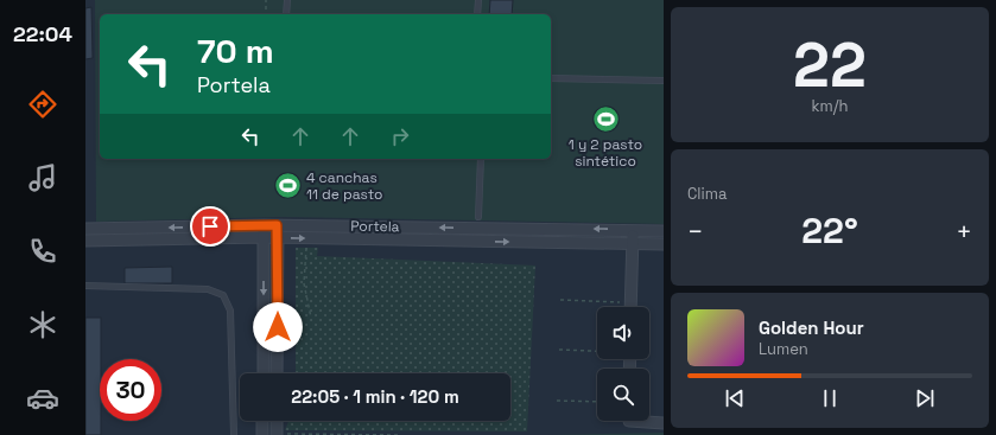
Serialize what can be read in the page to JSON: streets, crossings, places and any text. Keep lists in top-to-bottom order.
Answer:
{
  "streets": {
    "street": ["Portela"]
  },
  "places": {
    "sports": ["1 y 2 pasto sintético", "4 canchas 11 de pasto"]
  },
  "page": {
    "tabs": "22:04",
    "tile": [
      ["22", "km/h"],
      "Clima"
    ],
    "turn": ["70 m", "Portela"],
    "heat": ["−", "22°", "+"],
    "song": ["Golden Hour", "Lumen"],
    "limit": "30",
    "trip": "22:05 · 1 min · 120 m"
  }
}
